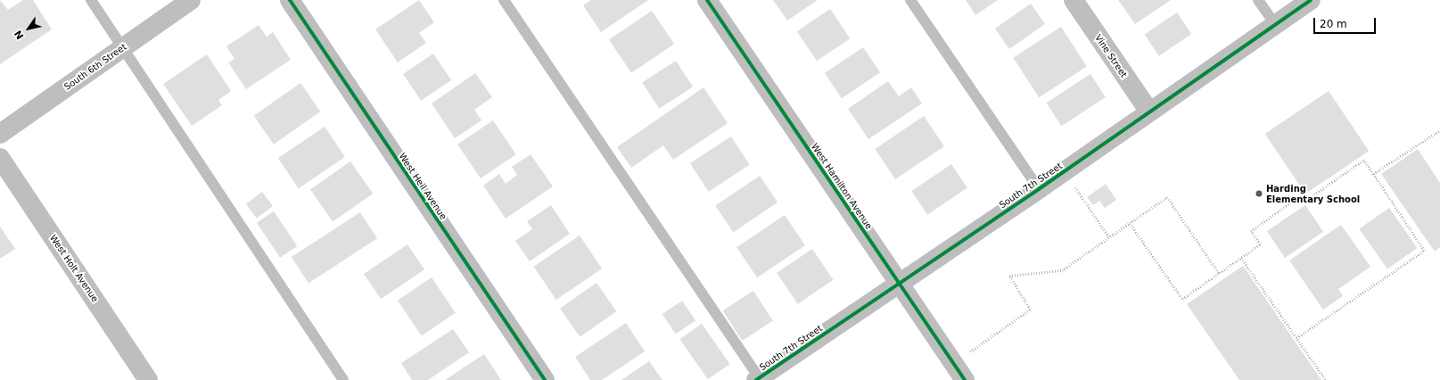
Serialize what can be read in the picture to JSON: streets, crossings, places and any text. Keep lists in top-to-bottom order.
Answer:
{
  "streets": {
    "street": [
      "Vine Street",
      "South 6th Street",
      "South 7th Street",
      "West Heil Avenue",
      "West Hamilton Avenue",
      "West Holt Avenue"
    ]
  },
  "crossings": [
    ["Vine Street", "South 7th Street"],
    ["South 7th Street", "West Hamilton Avenue"]
  ],
  "places": ["Harding Elementary School"],
  "scale_bar": "20 m",
  "north": "bottom left"
}
